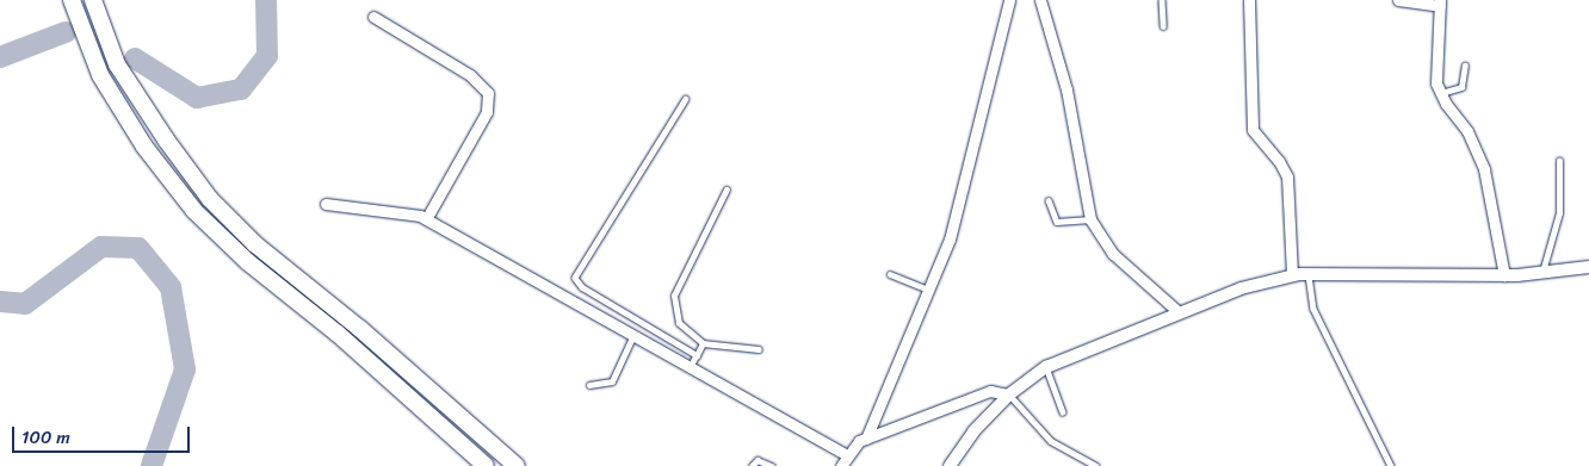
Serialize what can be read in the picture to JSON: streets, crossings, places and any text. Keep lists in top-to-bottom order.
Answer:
{
  "scale_bar": "100 m"
}
